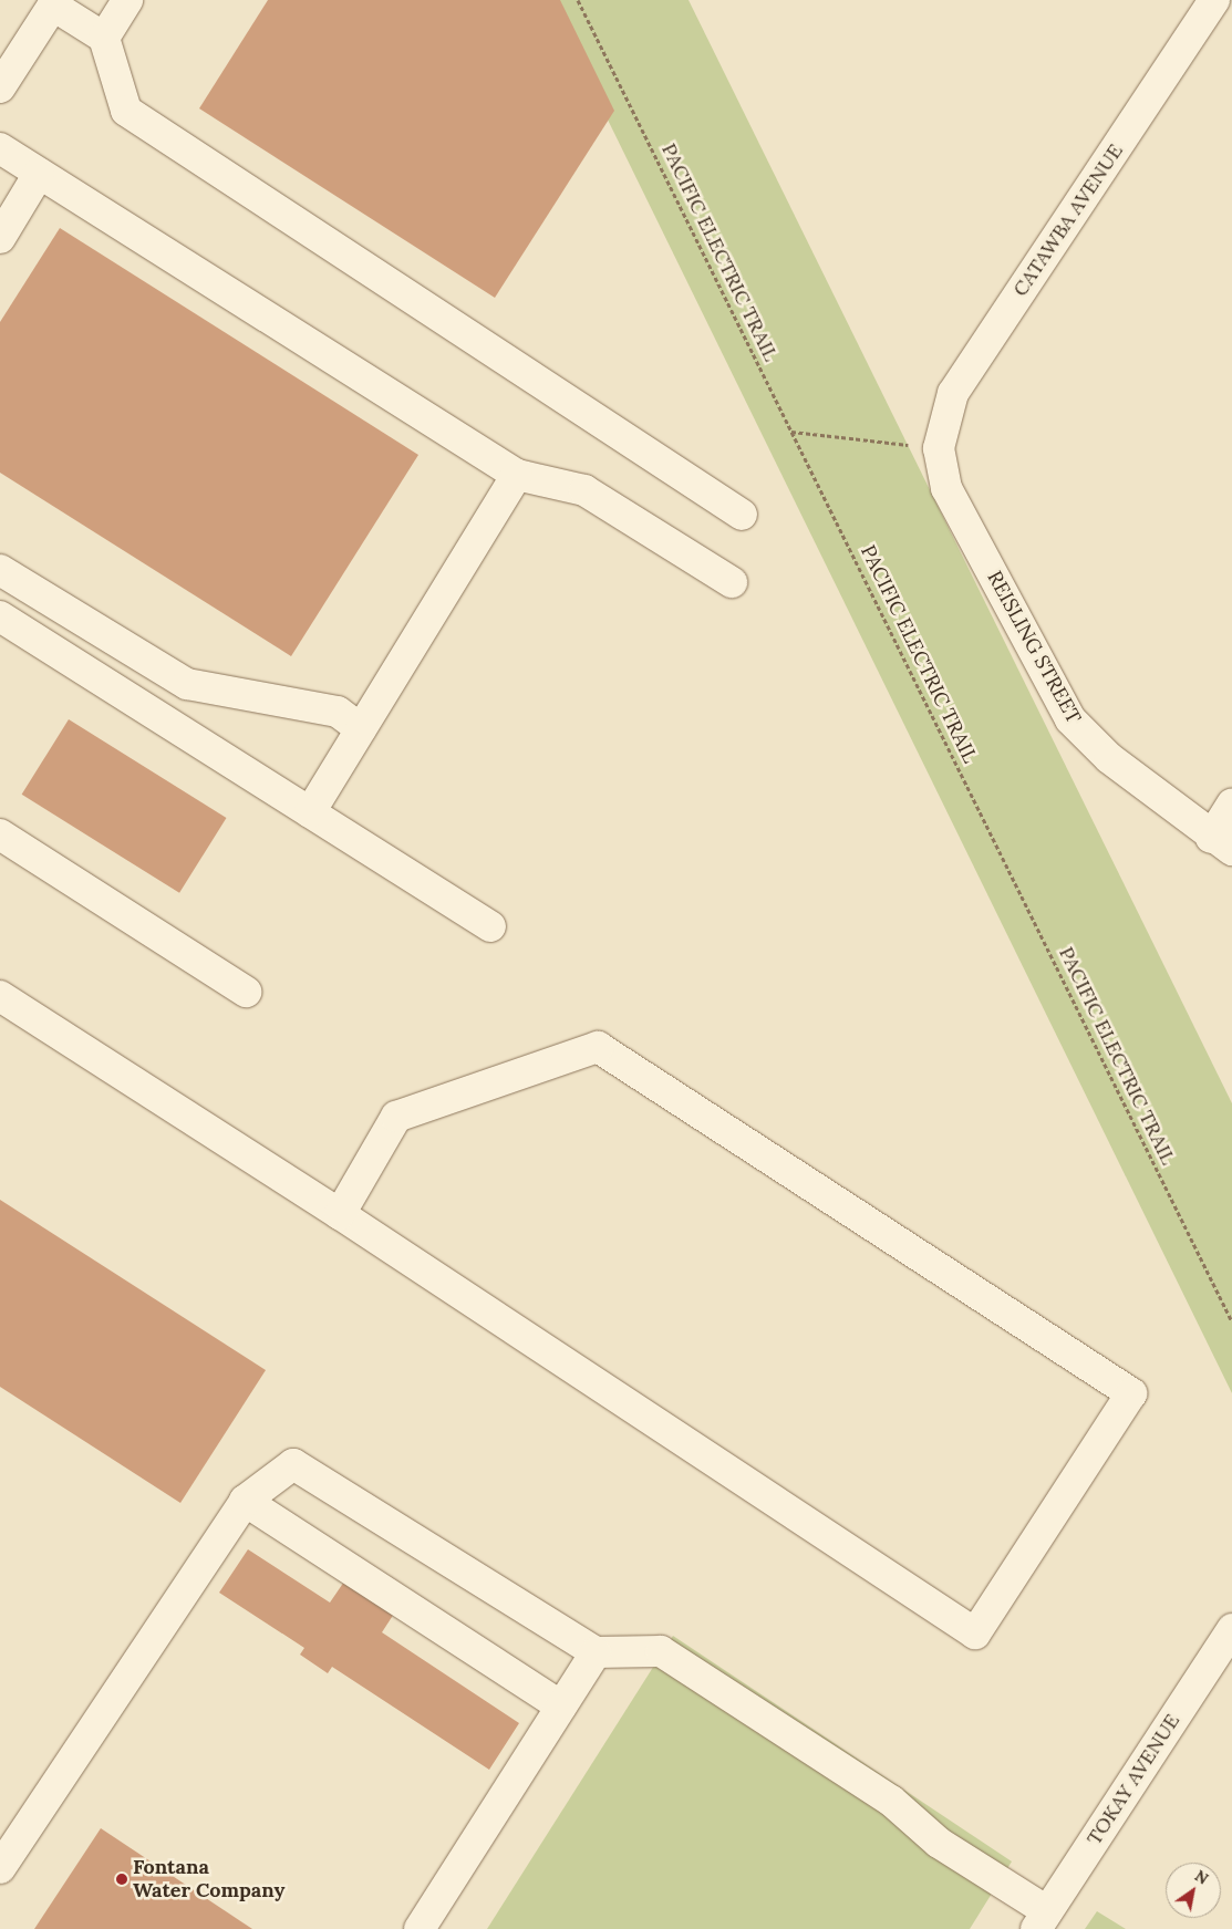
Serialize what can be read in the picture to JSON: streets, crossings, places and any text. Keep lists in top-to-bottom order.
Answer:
{
  "streets": {
    "street": ["CATAWBA AVENUE", "REISLING STREET", "TOKAY AVENUE"],
    "path": ["PACIFIC ELECTRIC TRAIL"]
  },
  "crossings": [
    ["CATAWBA AVENUE", "REISLING STREET"]
  ],
  "places": ["Fontana Water Company"],
  "north": "top right"
}
